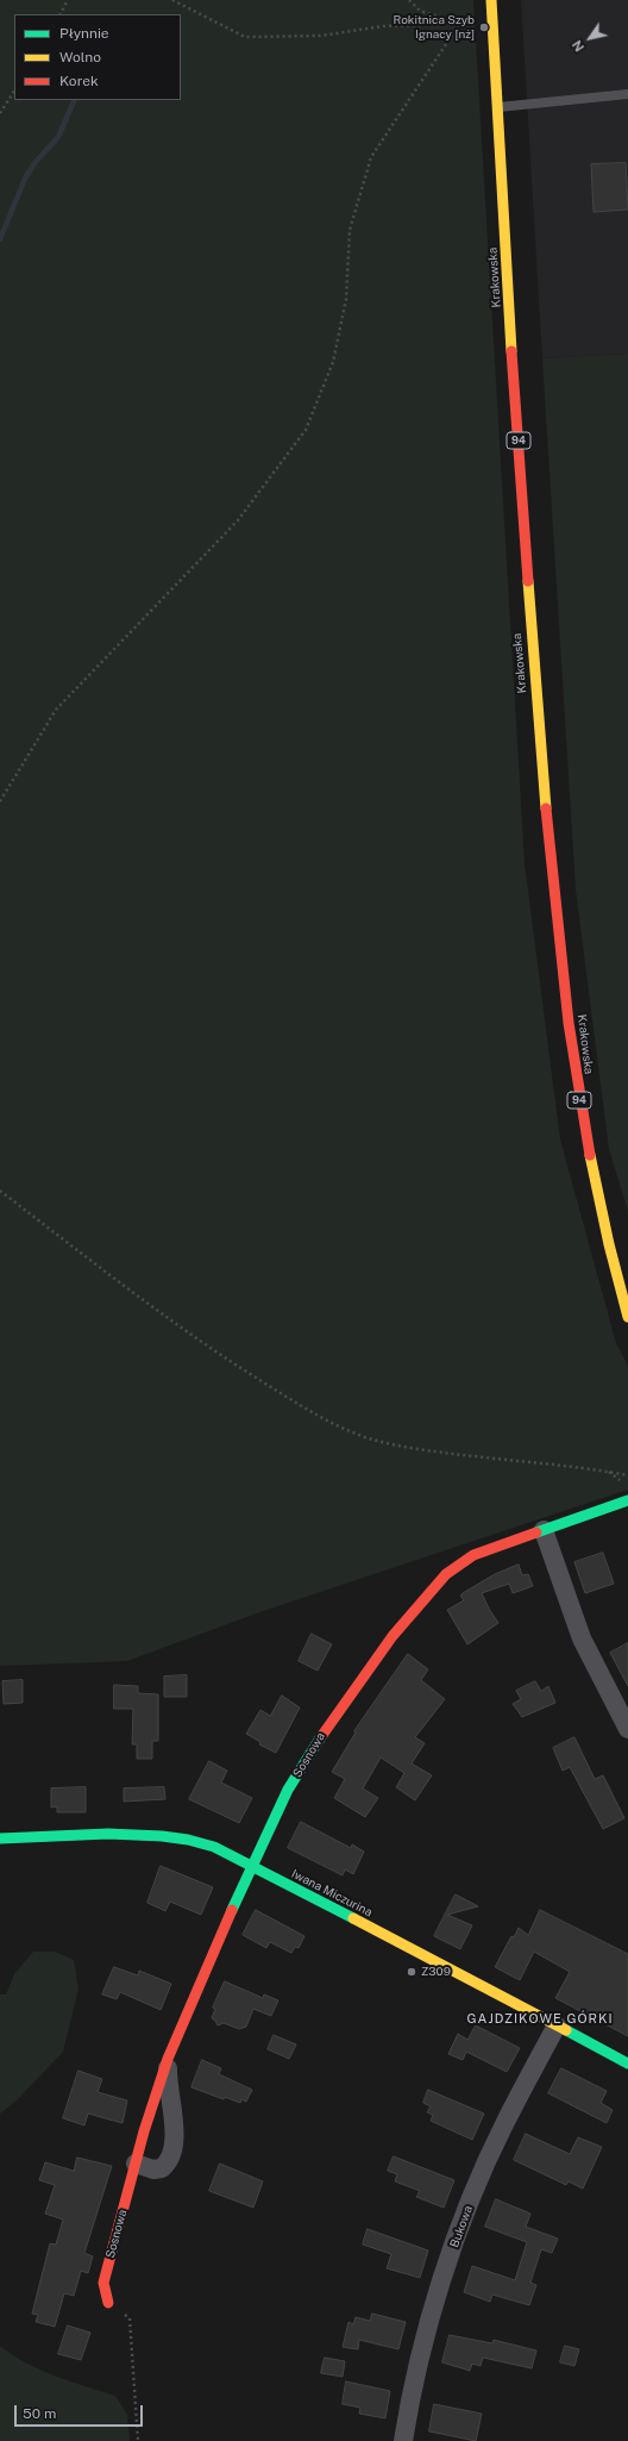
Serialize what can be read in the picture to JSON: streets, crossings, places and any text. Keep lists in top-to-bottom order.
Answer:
{
  "streets": {
    "street": [
      "Krakowska",
      "94",
      "Sosnowa",
      "Iwana Miczurina",
      "Bukowa"
    ]
  },
  "crossings": [
    ["Sosnowa", "Iwana Miczurina"],
    ["Iwana Miczurina", "Bukowa"]
  ],
  "districts": ["GAJDZIKOWE GÓRKI"],
  "places": ["Rokitnica Szyb Ignacy [nż]", "Z309"],
  "legend": ["Płynnie", "Wolno", "Korek"],
  "scale_bar": "50 m",
  "north": "bottom left"
}
